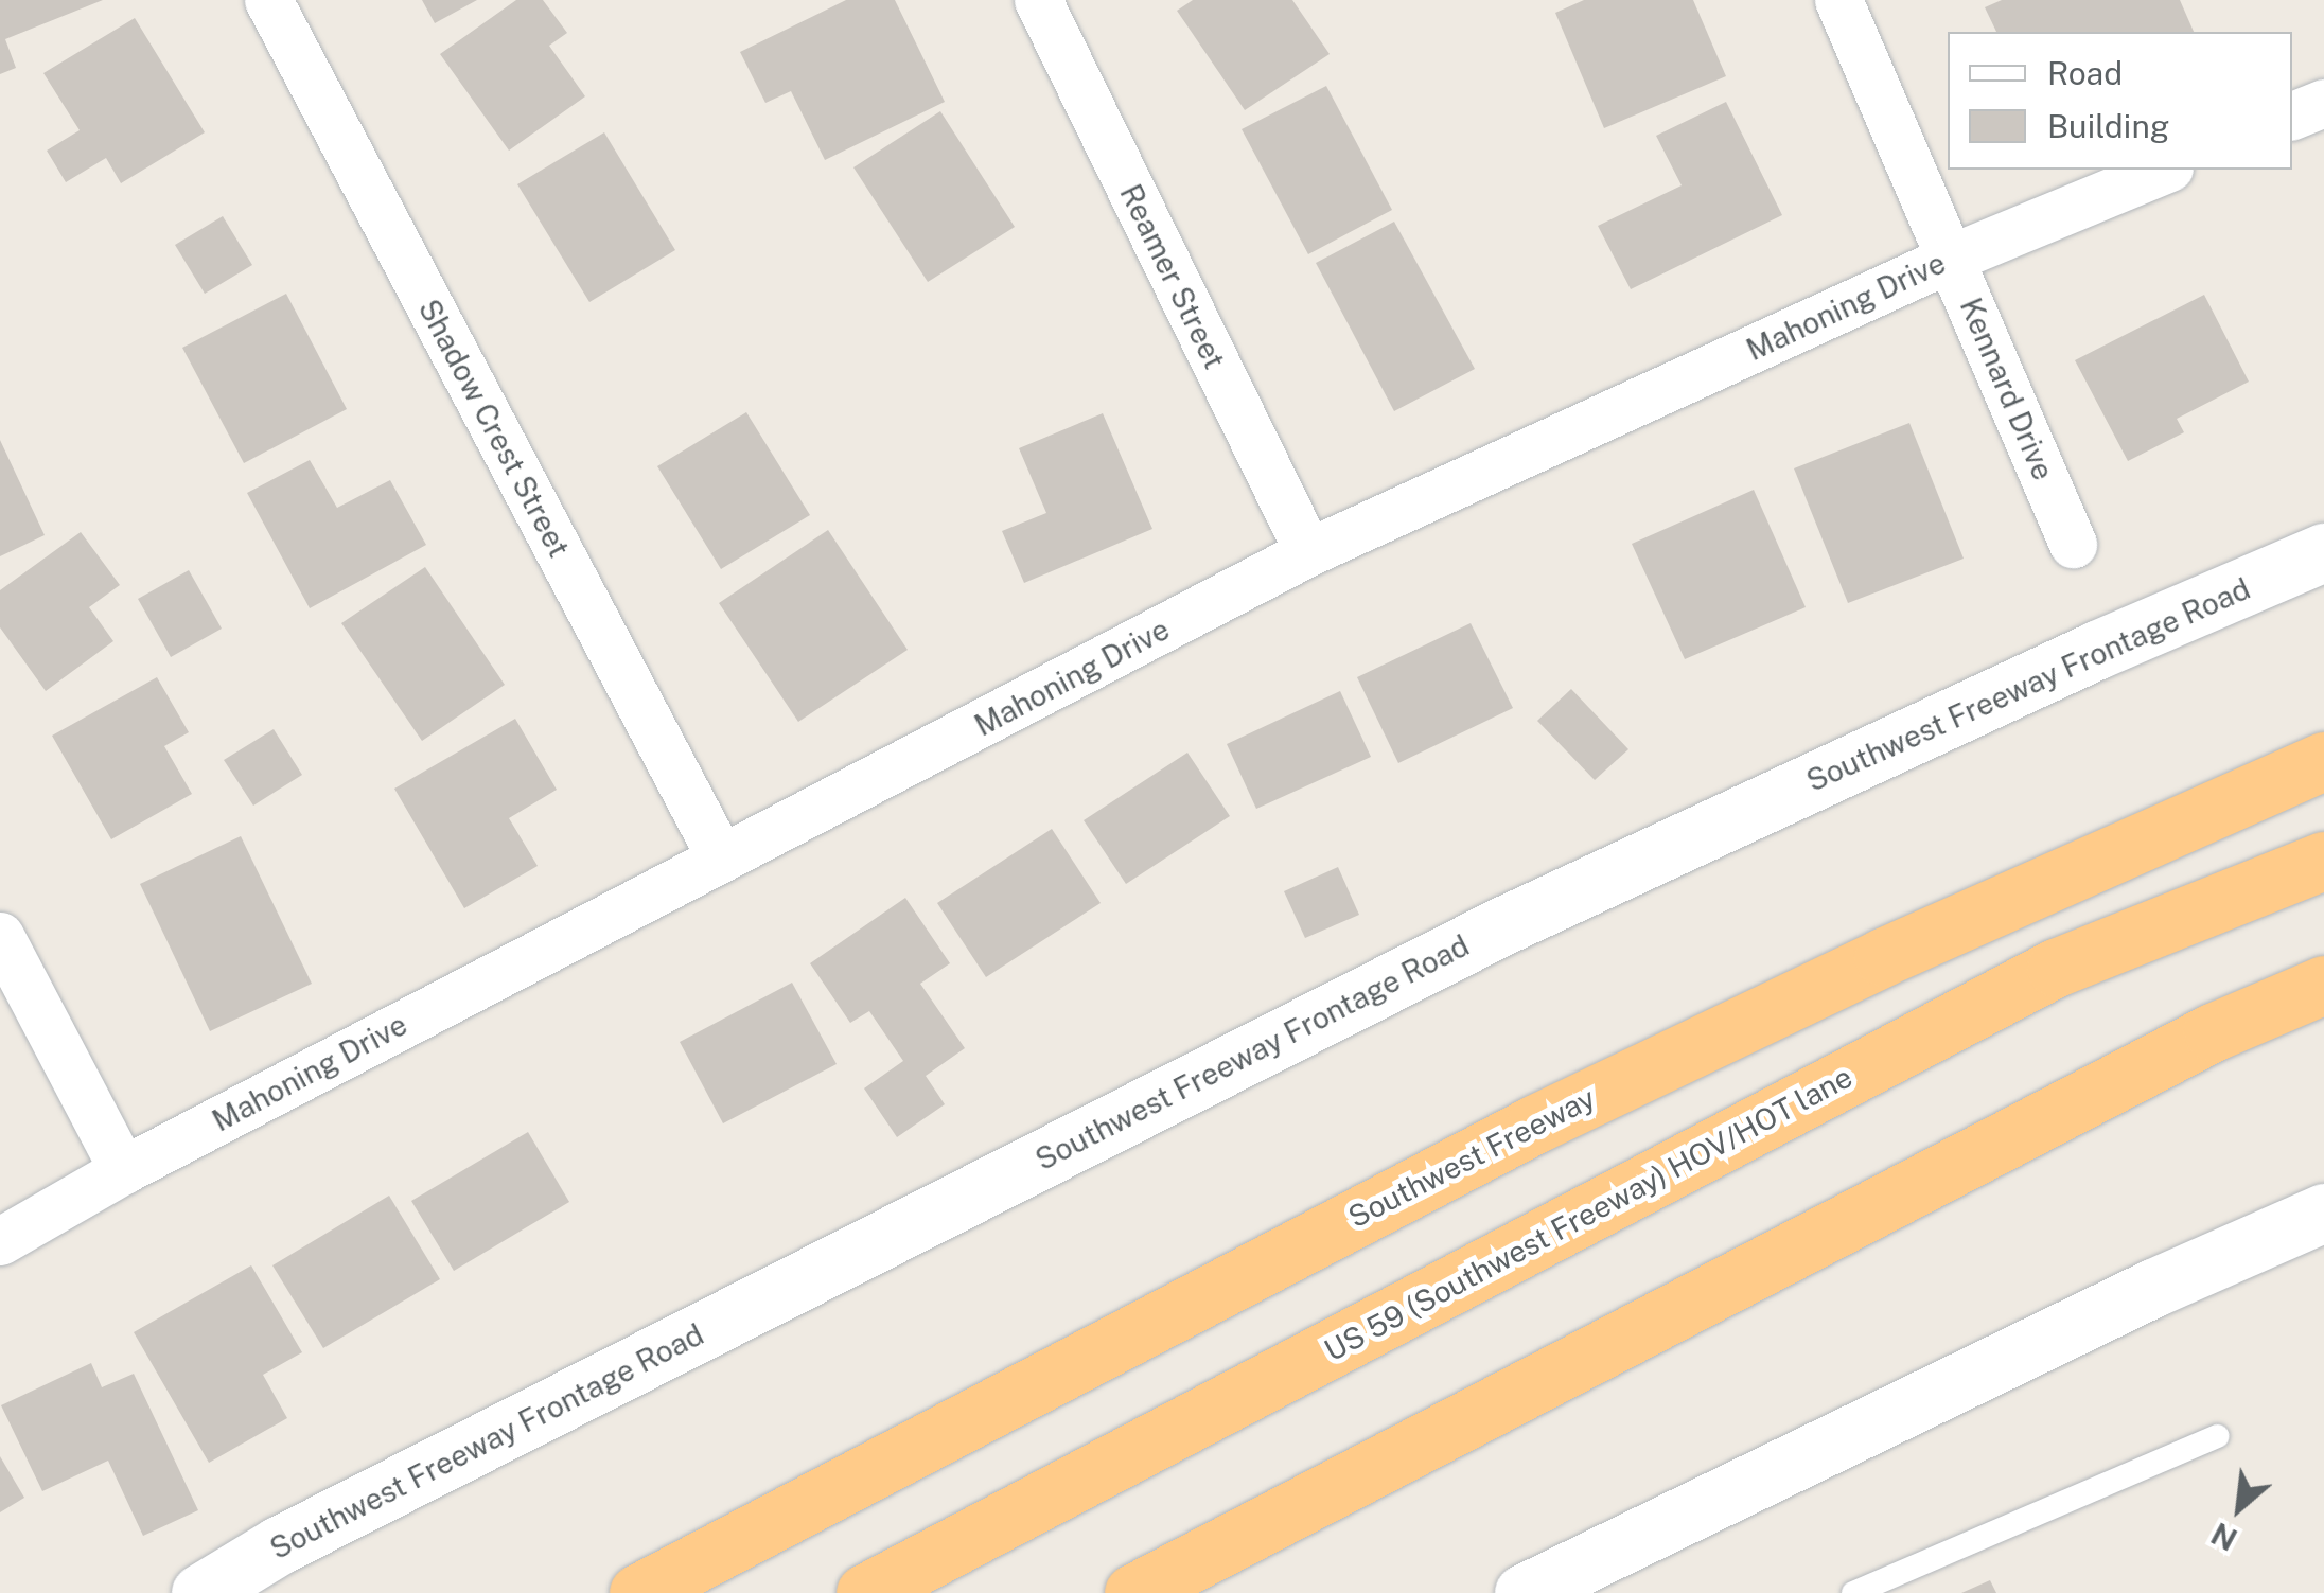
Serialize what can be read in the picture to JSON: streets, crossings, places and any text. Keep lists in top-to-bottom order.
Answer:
{
  "streets": {
    "highway": ["Southwest Freeway", "US 59 (Southwest Freeway) HOV/HOT lane"],
    "main road": ["Southwest Freeway Frontage Road"],
    "street": [
      "Reamer Street",
      "Mahoning Drive",
      "Kennard Drive",
      "Shadow Crest Street"
    ]
  },
  "crossings": [
    ["Reamer Street", "Mahoning Drive"],
    ["Mahoning Drive", "Kennard Drive"],
    ["Mahoning Drive", "Shadow Crest Street"]
  ],
  "legend": ["Road", "Building"],
  "north": "bottom left"
}
